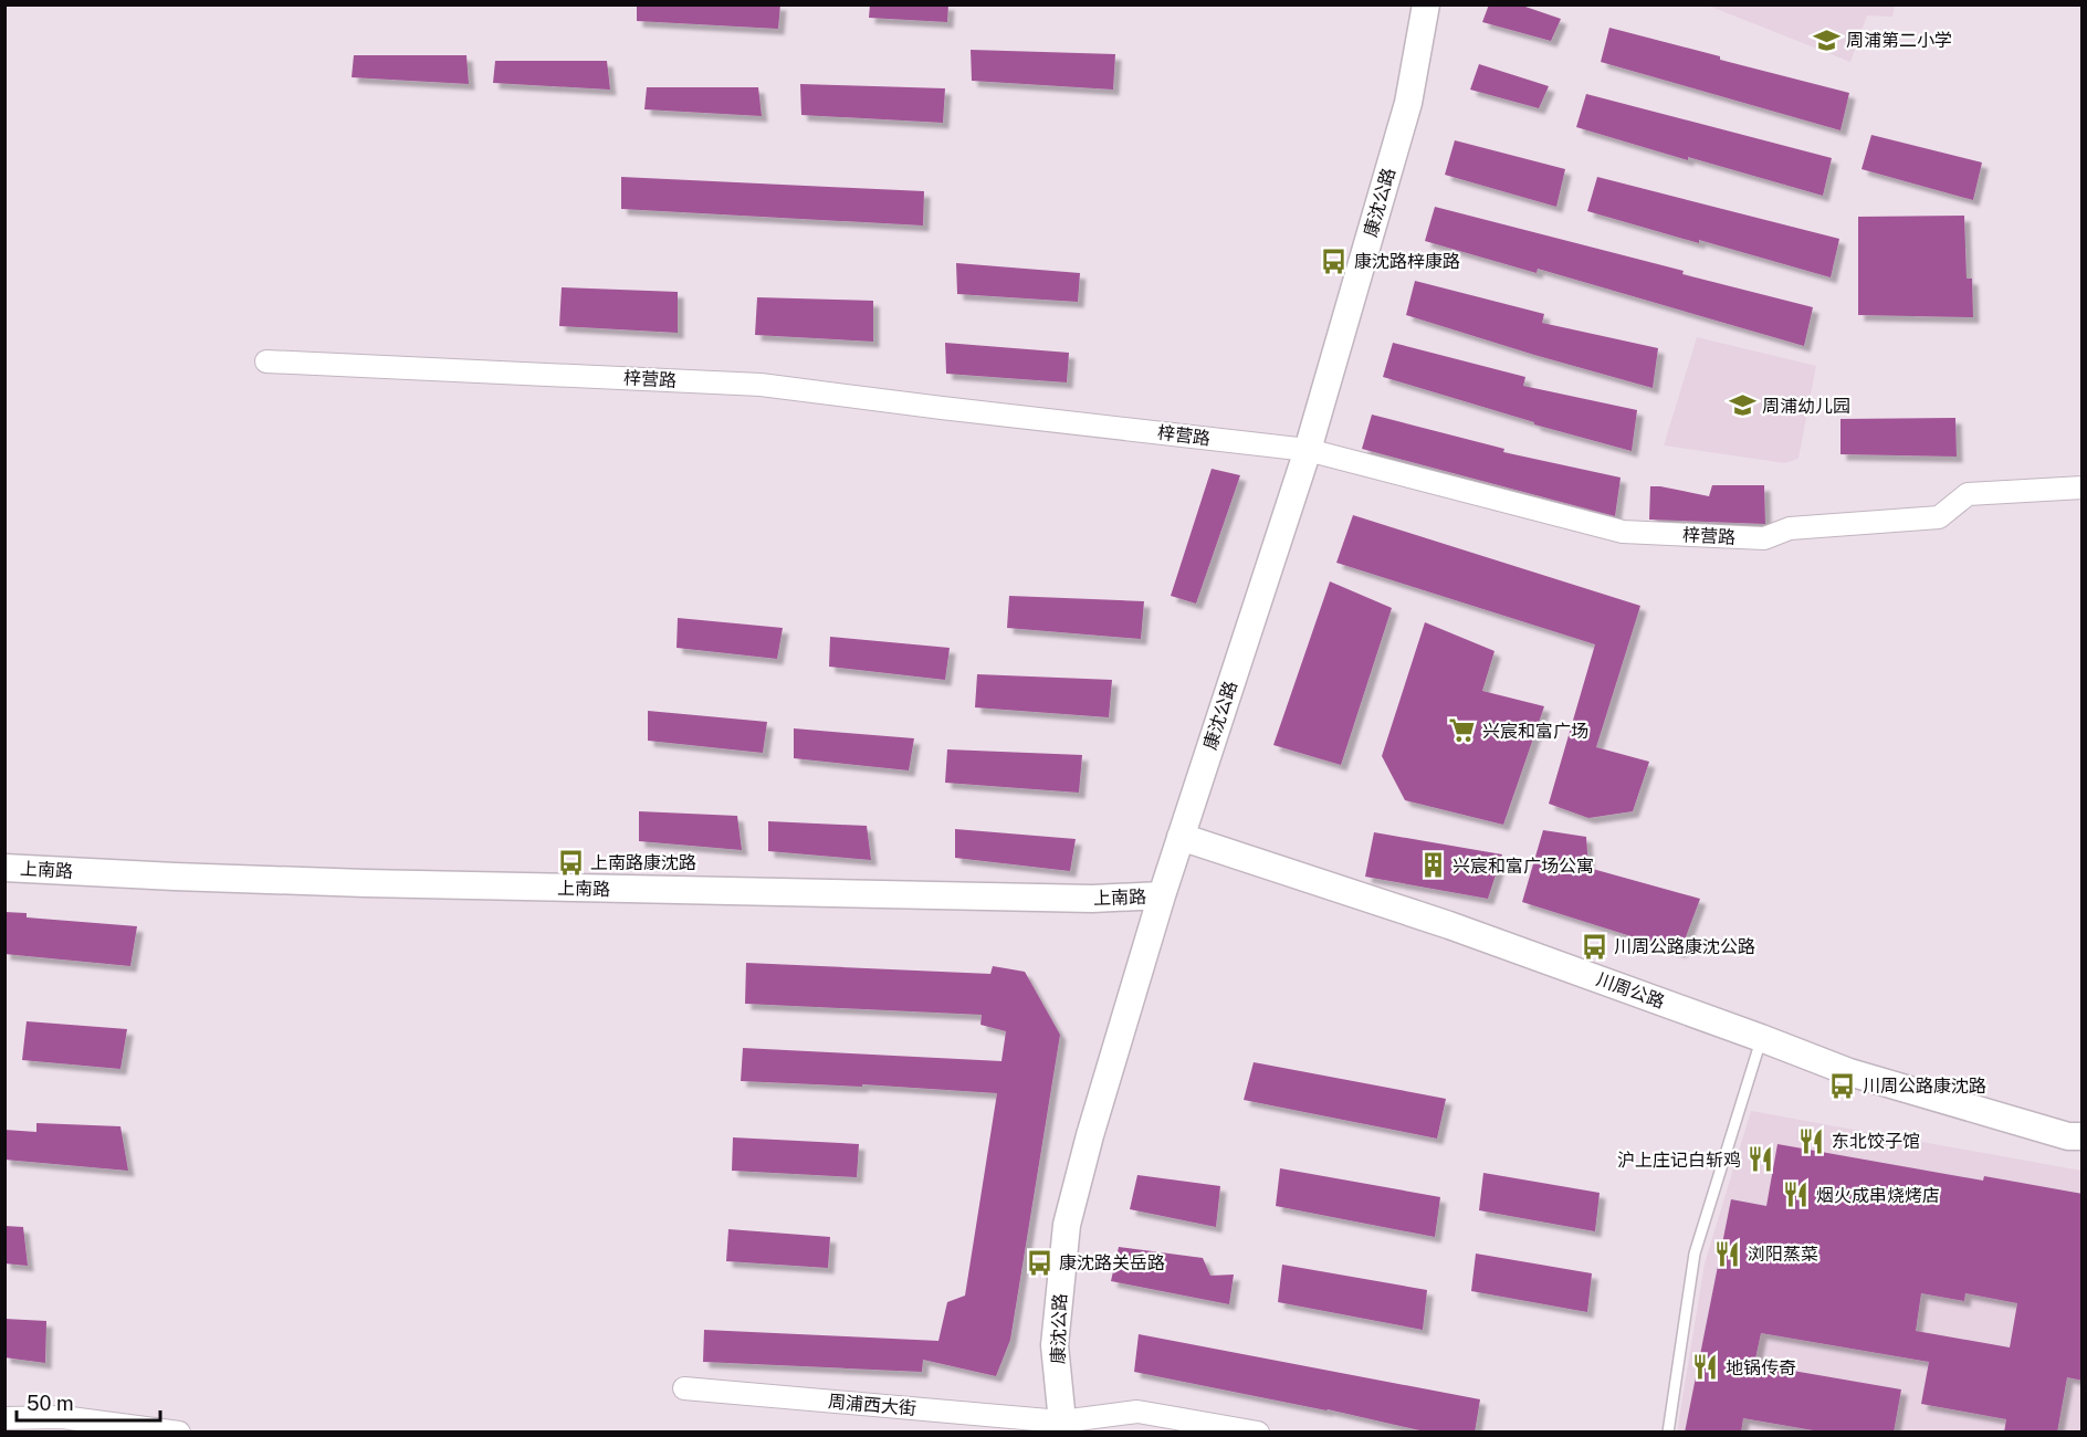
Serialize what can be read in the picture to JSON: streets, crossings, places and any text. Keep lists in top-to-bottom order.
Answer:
{
  "streets": {
    "street": [
      "康沈公路",
      "梓营路",
      "上南路",
      "川周公路",
      "周浦西大街"
    ]
  },
  "crossings": [
    ["康沈公路", "梓营路"],
    ["康沈公路", "上南路"],
    ["康沈公路", "川周公路"],
    ["康沈公路", "周浦西大街"]
  ],
  "places": {
    "school or university": ["周浦第二小学", "周浦幼儿园"],
    "bus stop": [
      "康沈路梓康路",
      "上南路康沈路",
      "川周公路康沈公路",
      "川周公路康沈路",
      "康沈路关岳路"
    ],
    "supermarket": ["兴宸和富广场"],
    "building": ["兴宸和富广场公寓"],
    "restaurant": [
      "东北饺子馆",
      "沪上庄记白斩鸡",
      "烟火成串烧烤店",
      "浏阳蒸菜",
      "地锅传奇"
    ]
  },
  "scale_bar": "50 m"
}
